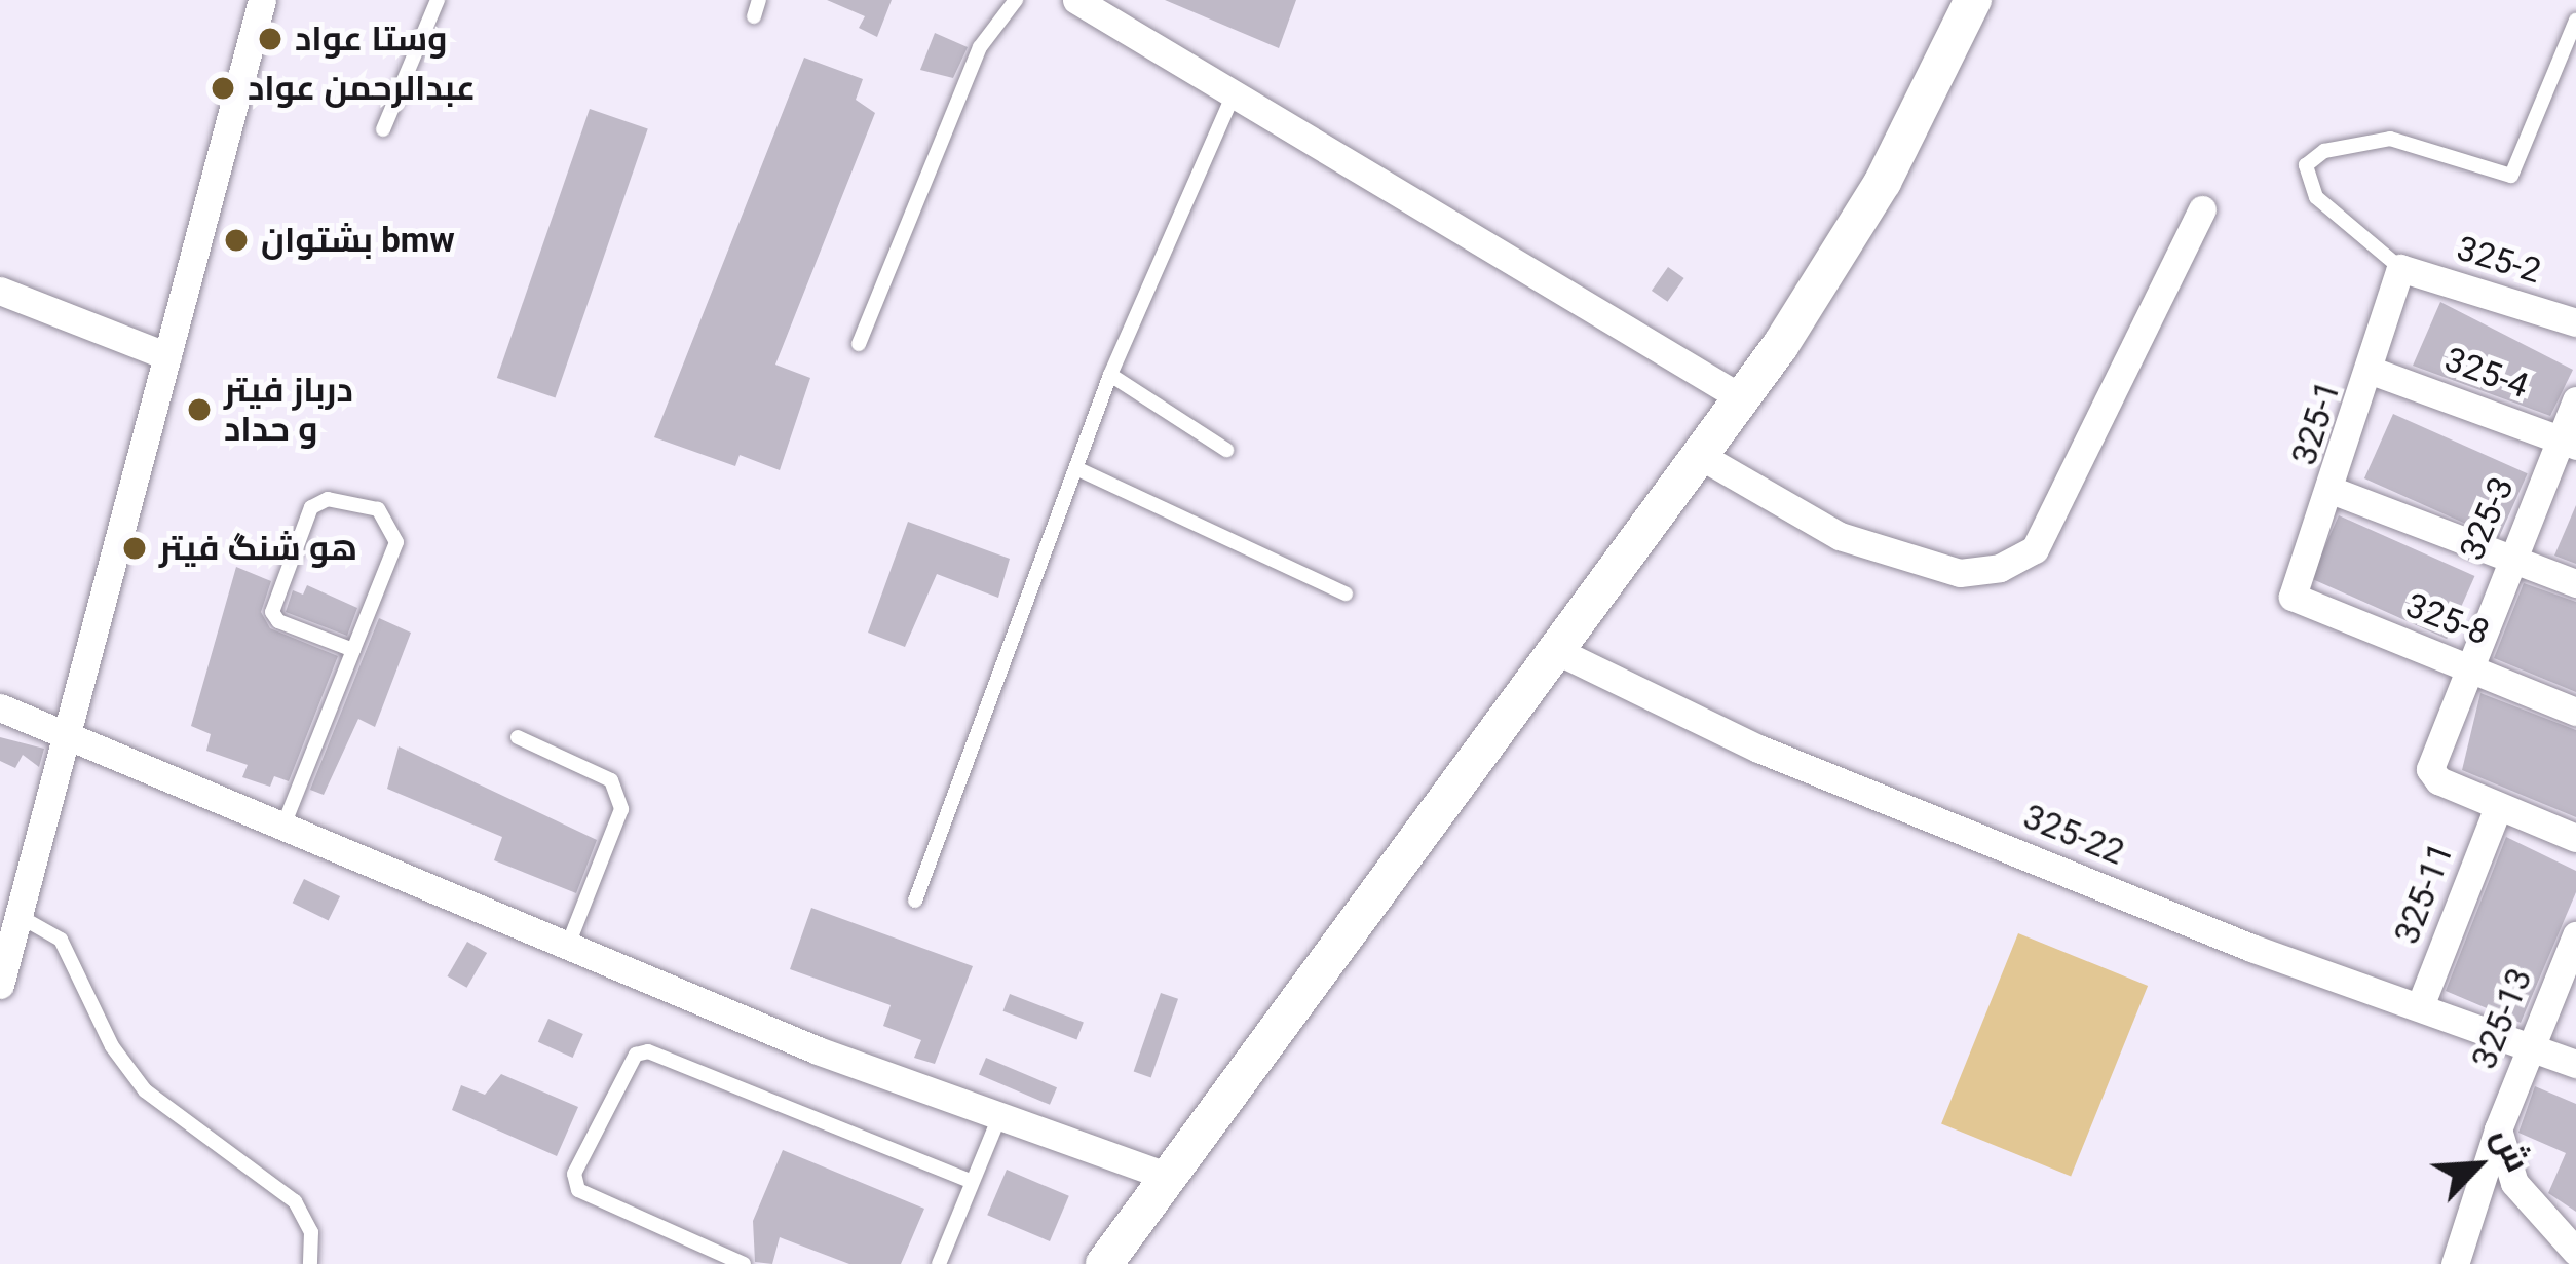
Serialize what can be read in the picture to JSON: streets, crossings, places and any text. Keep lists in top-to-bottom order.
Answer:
{
  "streets": {
    "street": [
      "325-2",
      "325-4",
      "325-1",
      "325-3",
      "325-8",
      "325-22",
      "325-11",
      "325-13"
    ]
  },
  "crossings": [
    ["325-2", "325-1"],
    ["325-4", "325-1"],
    ["325-4", "325-3"],
    ["325-1", "325-8"],
    ["325-3", "325-8"],
    ["325-3", "325-11"],
    ["325-22", "325-11"],
    ["325-22", "325-13"]
  ],
  "places": [
    "وستا عواد",
    "عبدالرحمن عواد",
    "بشتوان bmw",
    "درباز فیتر و حداد",
    "هو شنگ فيتر"
  ],
  "north": "top right"
}
